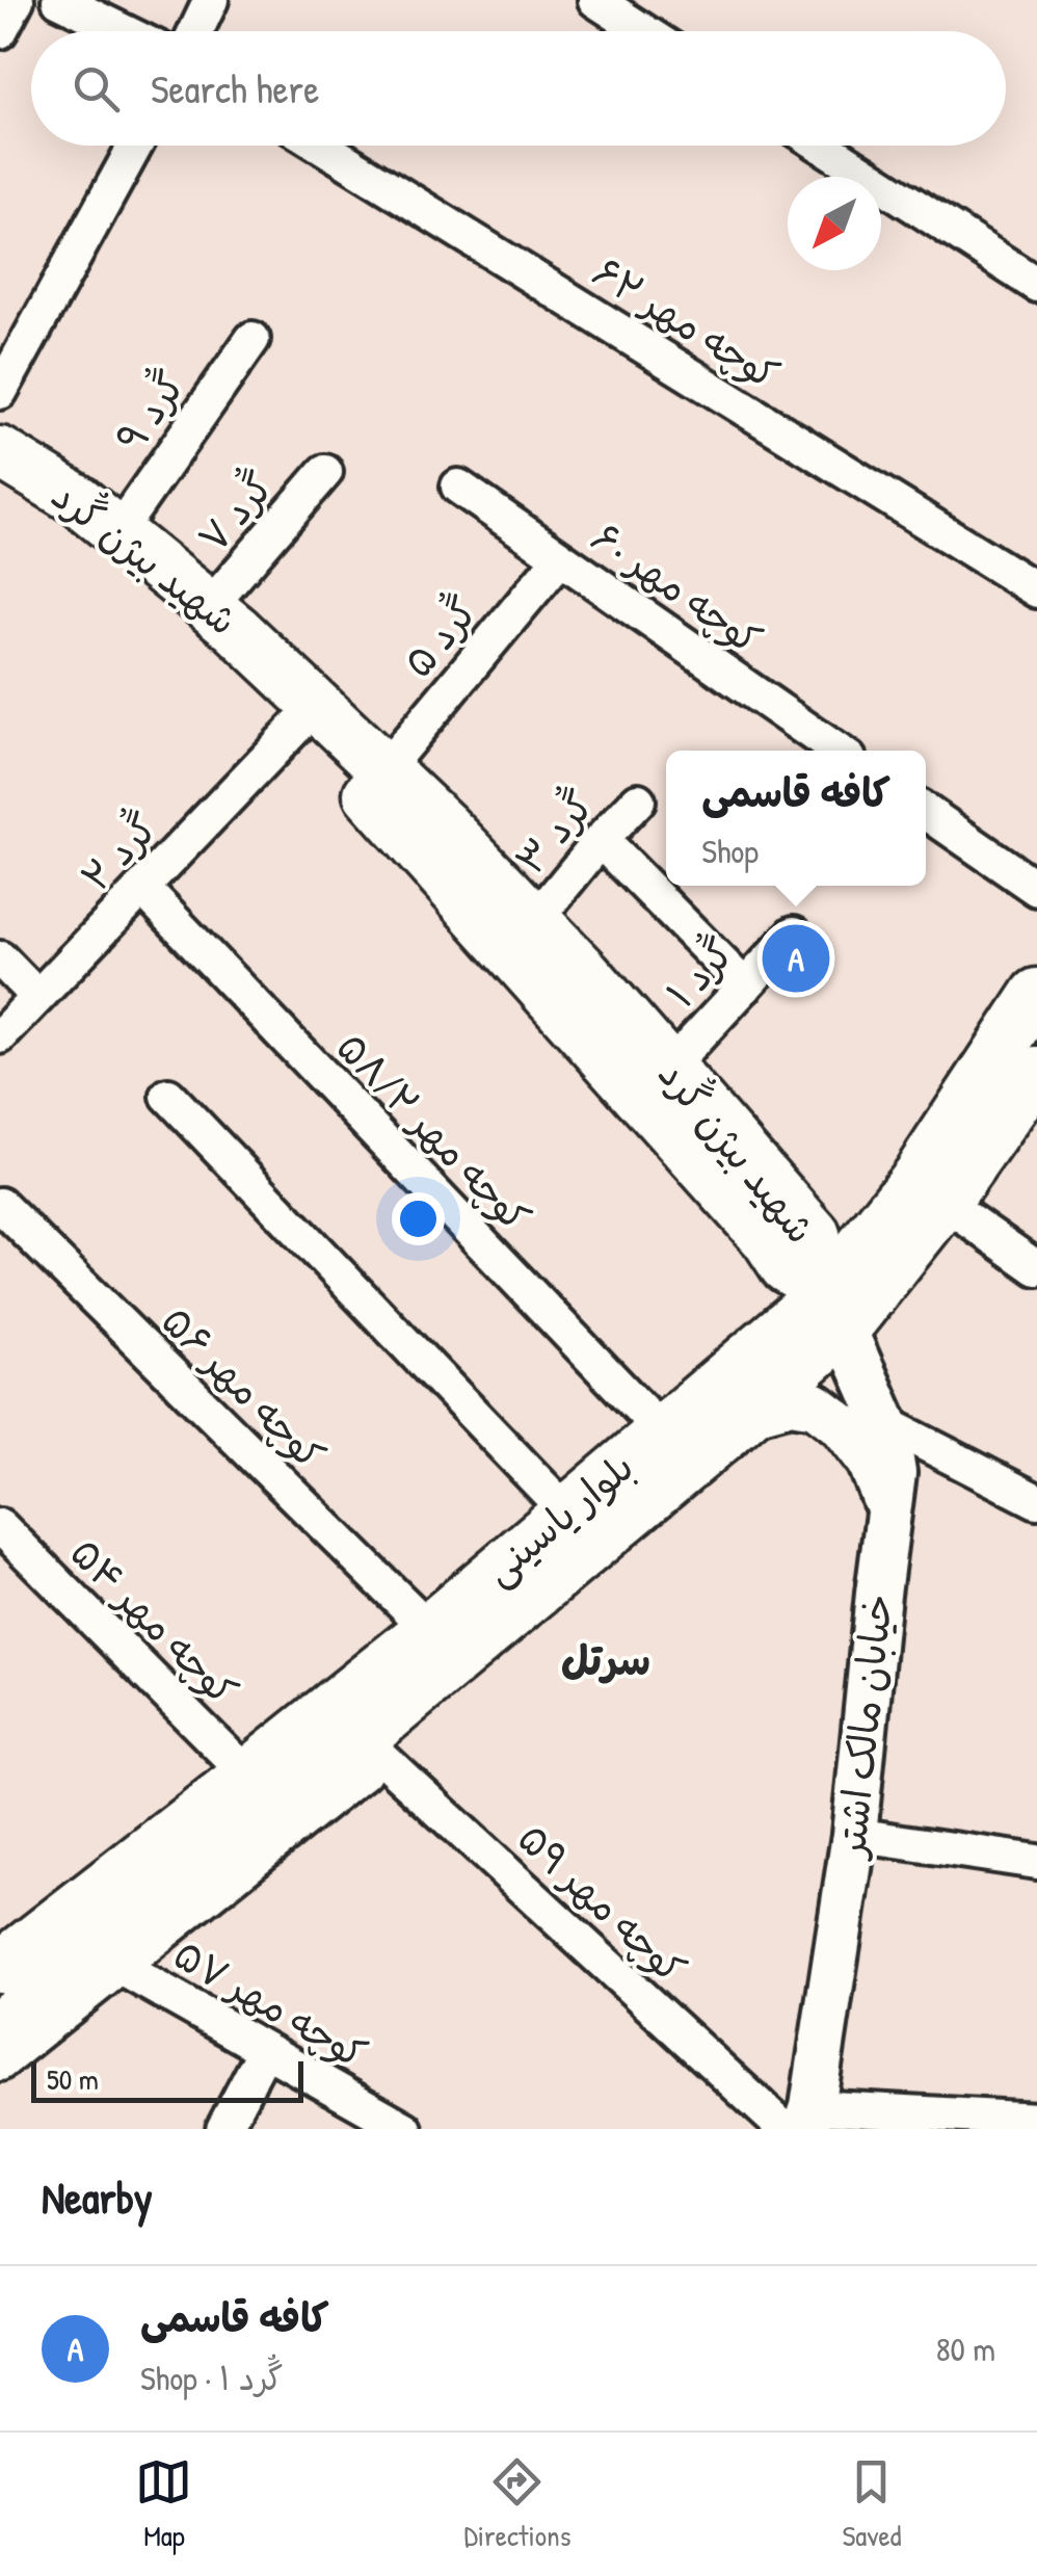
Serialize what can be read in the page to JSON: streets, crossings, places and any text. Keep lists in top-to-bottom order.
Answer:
{
  "streets": {
    "main road": ["شهید بیژن گُرد", "بلوار یاسینی"],
    "street": [
      "کوچه مهر ۶۲",
      "گُرد ۹",
      "گُرد ۷",
      "کوچه مهر ۶۰",
      "گُرد ۵",
      "گُرد ۳",
      "گُرد ۲",
      "گُرد ۱",
      "کوچه مهر ۵۸/۲",
      "کوچه مهر ۵۶",
      "کوچه مهر ۵۴",
      "خیابان مالک اشتر",
      "کوچه مهر ۵۹",
      "کوچه مهر ۵۷"
    ]
  },
  "crossings": [
    ["گُرد ۹", "شهید بیژن گُرد"],
    ["گُرد ۷", "شهید بیژن گُرد"],
    ["شهید بیژن گُرد", "گُرد ۵"],
    ["شهید بیژن گُرد", "گُرد ۳"],
    ["شهید بیژن گُرد", "گُرد ۲"],
    ["شهید بیژن گُرد", "گُرد ۱"],
    ["شهید بیژن گُرد", "بلوار یاسینی"],
    ["شهید بیژن گُرد", "خیابان مالک اشتر"],
    ["کوچه مهر ۶۰", "گُرد ۵"],
    ["گُرد ۲", "کوچه مهر ۵۸/۲"],
    ["کوچه مهر ۵۸/۲", "بلوار یاسینی"],
    ["کوچه مهر ۵۶", "بلوار یاسینی"],
    ["بلوار یاسینی", "کوچه مهر ۵۴"],
    ["بلوار یاسینی", "خیابان مالک اشتر"],
    ["بلوار یاسینی", "کوچه مهر ۵۹"],
    ["بلوار یاسینی", "کوچه مهر ۵۷"],
    ["خیابان مالک اشتر", "کوچه مهر ۵۹"]
  ],
  "districts": ["سرتل"],
  "scale_bar": "50 m",
  "north": "bottom left",
  "page": {
    "search": "Search here",
    "popup": ["کافه قاسمی", "Shop"],
    "pins": "A",
    "scale": "50 m",
    "heading": "Nearby",
    "list": [
      {
        "mark": "A",
        "name": "کافه قاسمی",
        "note": "Shop · گُرد ۱",
        "value": "80 m"
      }
    ],
    "nav": ["Map", "Directions", "Saved"]
  }
}
